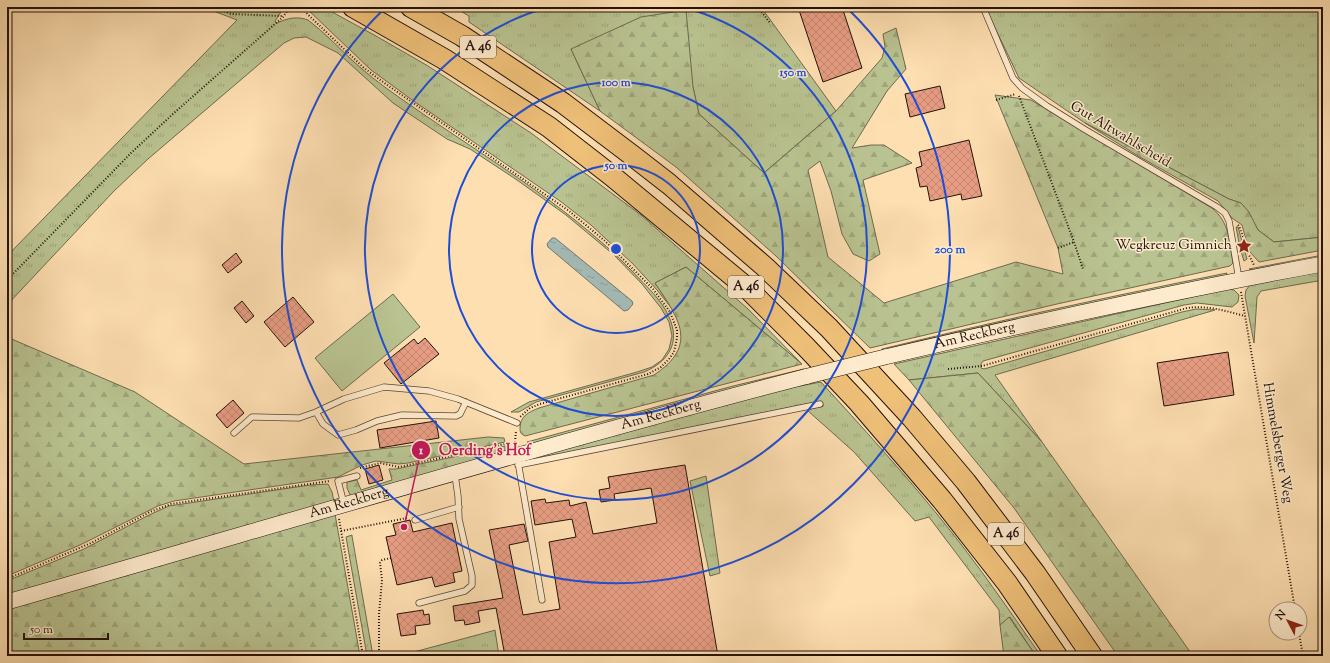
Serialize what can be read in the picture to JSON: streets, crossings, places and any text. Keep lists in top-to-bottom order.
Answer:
{
  "streets": {
    "highway": ["A 46"],
    "street": ["Am Reckberg"],
    "lane": ["Gut Altwahlscheid"],
    "path": ["Himmelsberger Weg"]
  },
  "crossings": [
    ["Am Reckberg", "Himmelsberger Weg"]
  ],
  "places": {
    "place": ["Wegkreuz Gimnich"],
    "other": ["Oerding's Hof"]
  },
  "scale_bar": "50 m",
  "north": "top left",
  "rings": [
    "150 m",
    "100 m",
    "50 m",
    "200 m"
  ]
}
